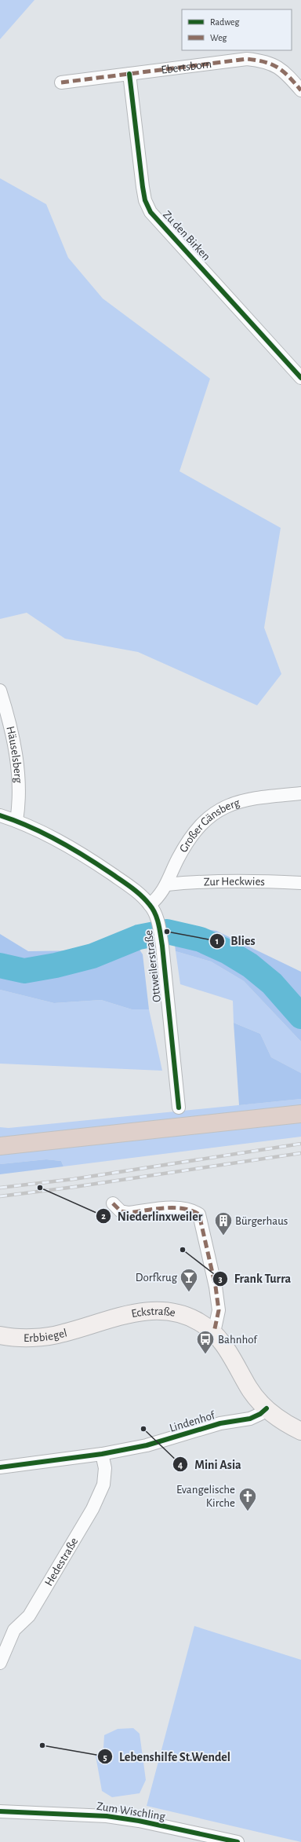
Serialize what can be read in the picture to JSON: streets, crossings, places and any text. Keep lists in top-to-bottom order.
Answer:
{
  "streets": {
    "main road": ["Eckstraße", "Erbbiegel"],
    "street": [
      "Ebertsborn",
      "Zu den Birken",
      "Häuselsberg",
      "Großer Gänsberg",
      "Zur Heckwies",
      "Ottweilerstraße",
      "Lindenhof",
      "Hedestraße",
      "Zum Wischling"
    ]
  },
  "crossings": [
    ["Ebertsborn", "Zu den Birken"],
    ["Häuselsberg", "Ottweilerstraße"],
    ["Großer Gänsberg", "Zur Heckwies"],
    ["Großer Gänsberg", "Ottweilerstraße"],
    ["Eckstraße", "Erbbiegel"],
    ["Eckstraße", "Lindenhof"],
    ["Lindenhof", "Hedestraße"]
  ],
  "places": {
    "other": [
      "Blies",
      "Niederlinxweiler",
      "Frank Turra",
      "Mini Asia",
      "Lebenshilfe St.Wendel"
    ],
    "building": ["Bürgerhaus"],
    "bar": ["Dorfkrug"],
    "bus stop": ["Bahnhof"],
    "church": ["Evangelische Kirche"]
  },
  "legend": ["Radweg", "Weg"]
}
